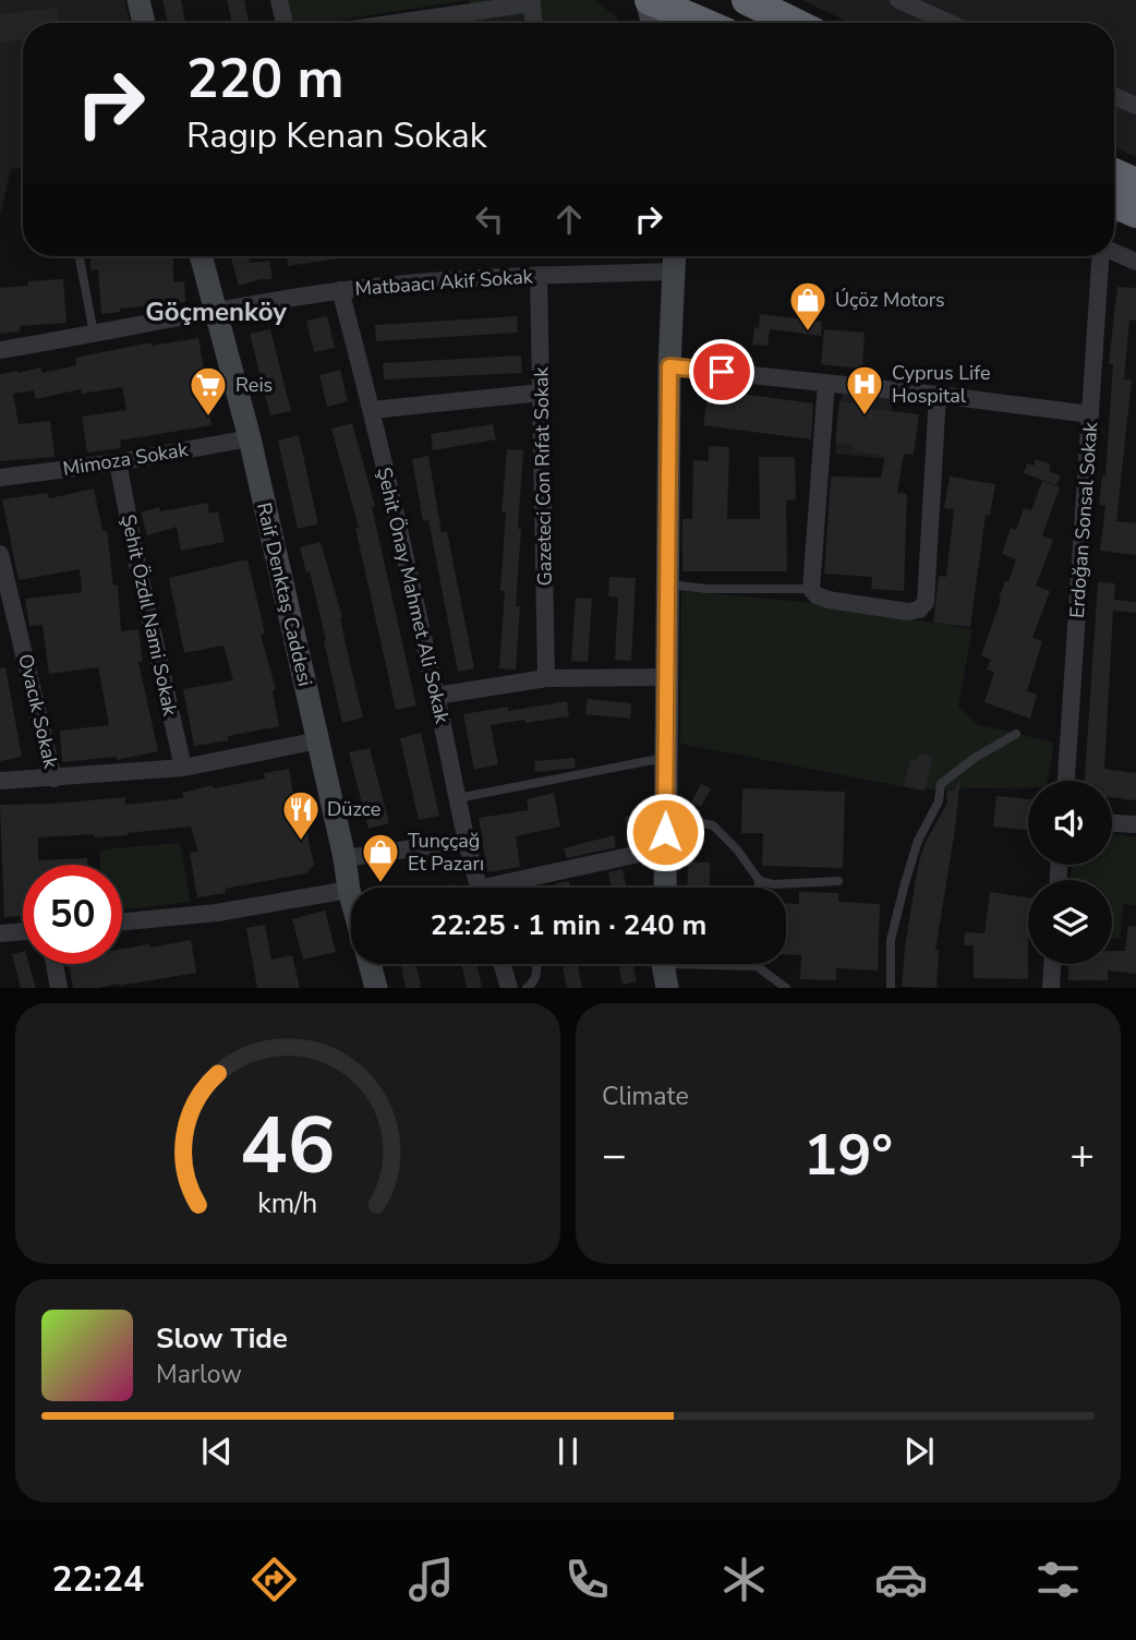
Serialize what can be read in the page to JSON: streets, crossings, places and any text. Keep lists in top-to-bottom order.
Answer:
{
  "streets": {
    "street": [
      "Matbaacı Akif Sokak",
      "Mimoza Sokak",
      "Gazeteci Con Rıfat Sokak",
      "Erdoğan Sonsal Sokak",
      "Raif Denktaş Caddesi",
      "Şehit Önay Mahmet Ali Sokak",
      "Şehit Özdıl Nami Sokak",
      "Ovacık Sokak"
    ]
  },
  "crossings": [
    ["Matbaacı Akif Sokak", "Gazeteci Con Rıfat Sokak"],
    ["Matbaacı Akif Sokak", "Raif Denktaş Caddesi"],
    ["Matbaacı Akif Sokak", "Şehit Önay Mahmet Ali Sokak"],
    ["Mimoza Sokak", "Raif Denktaş Caddesi"],
    ["Mimoza Sokak", "Şehit Özdıl Nami Sokak"]
  ],
  "districts": ["Göçmenköy"],
  "places": {
    "shop": ["Úçöz Motors", "Tunççağ Et Pazarı"],
    "hospital": ["Cyprus Life Hospital"],
    "supermarket": ["Reis"],
    "restaurant": ["Düzce"]
  },
  "page": {
    "turn": ["220 m", "Ragıp Kenan Sokak"],
    "limit": "50",
    "trip": "22:25 · 1 min · 240 m",
    "tile": "Climate",
    "heat": ["−", "19°", "+"],
    "song": ["Slow Tide", "Marlow"],
    "tabs": "22:24",
    "gauge": ["46", "km/h"]
  }
}
